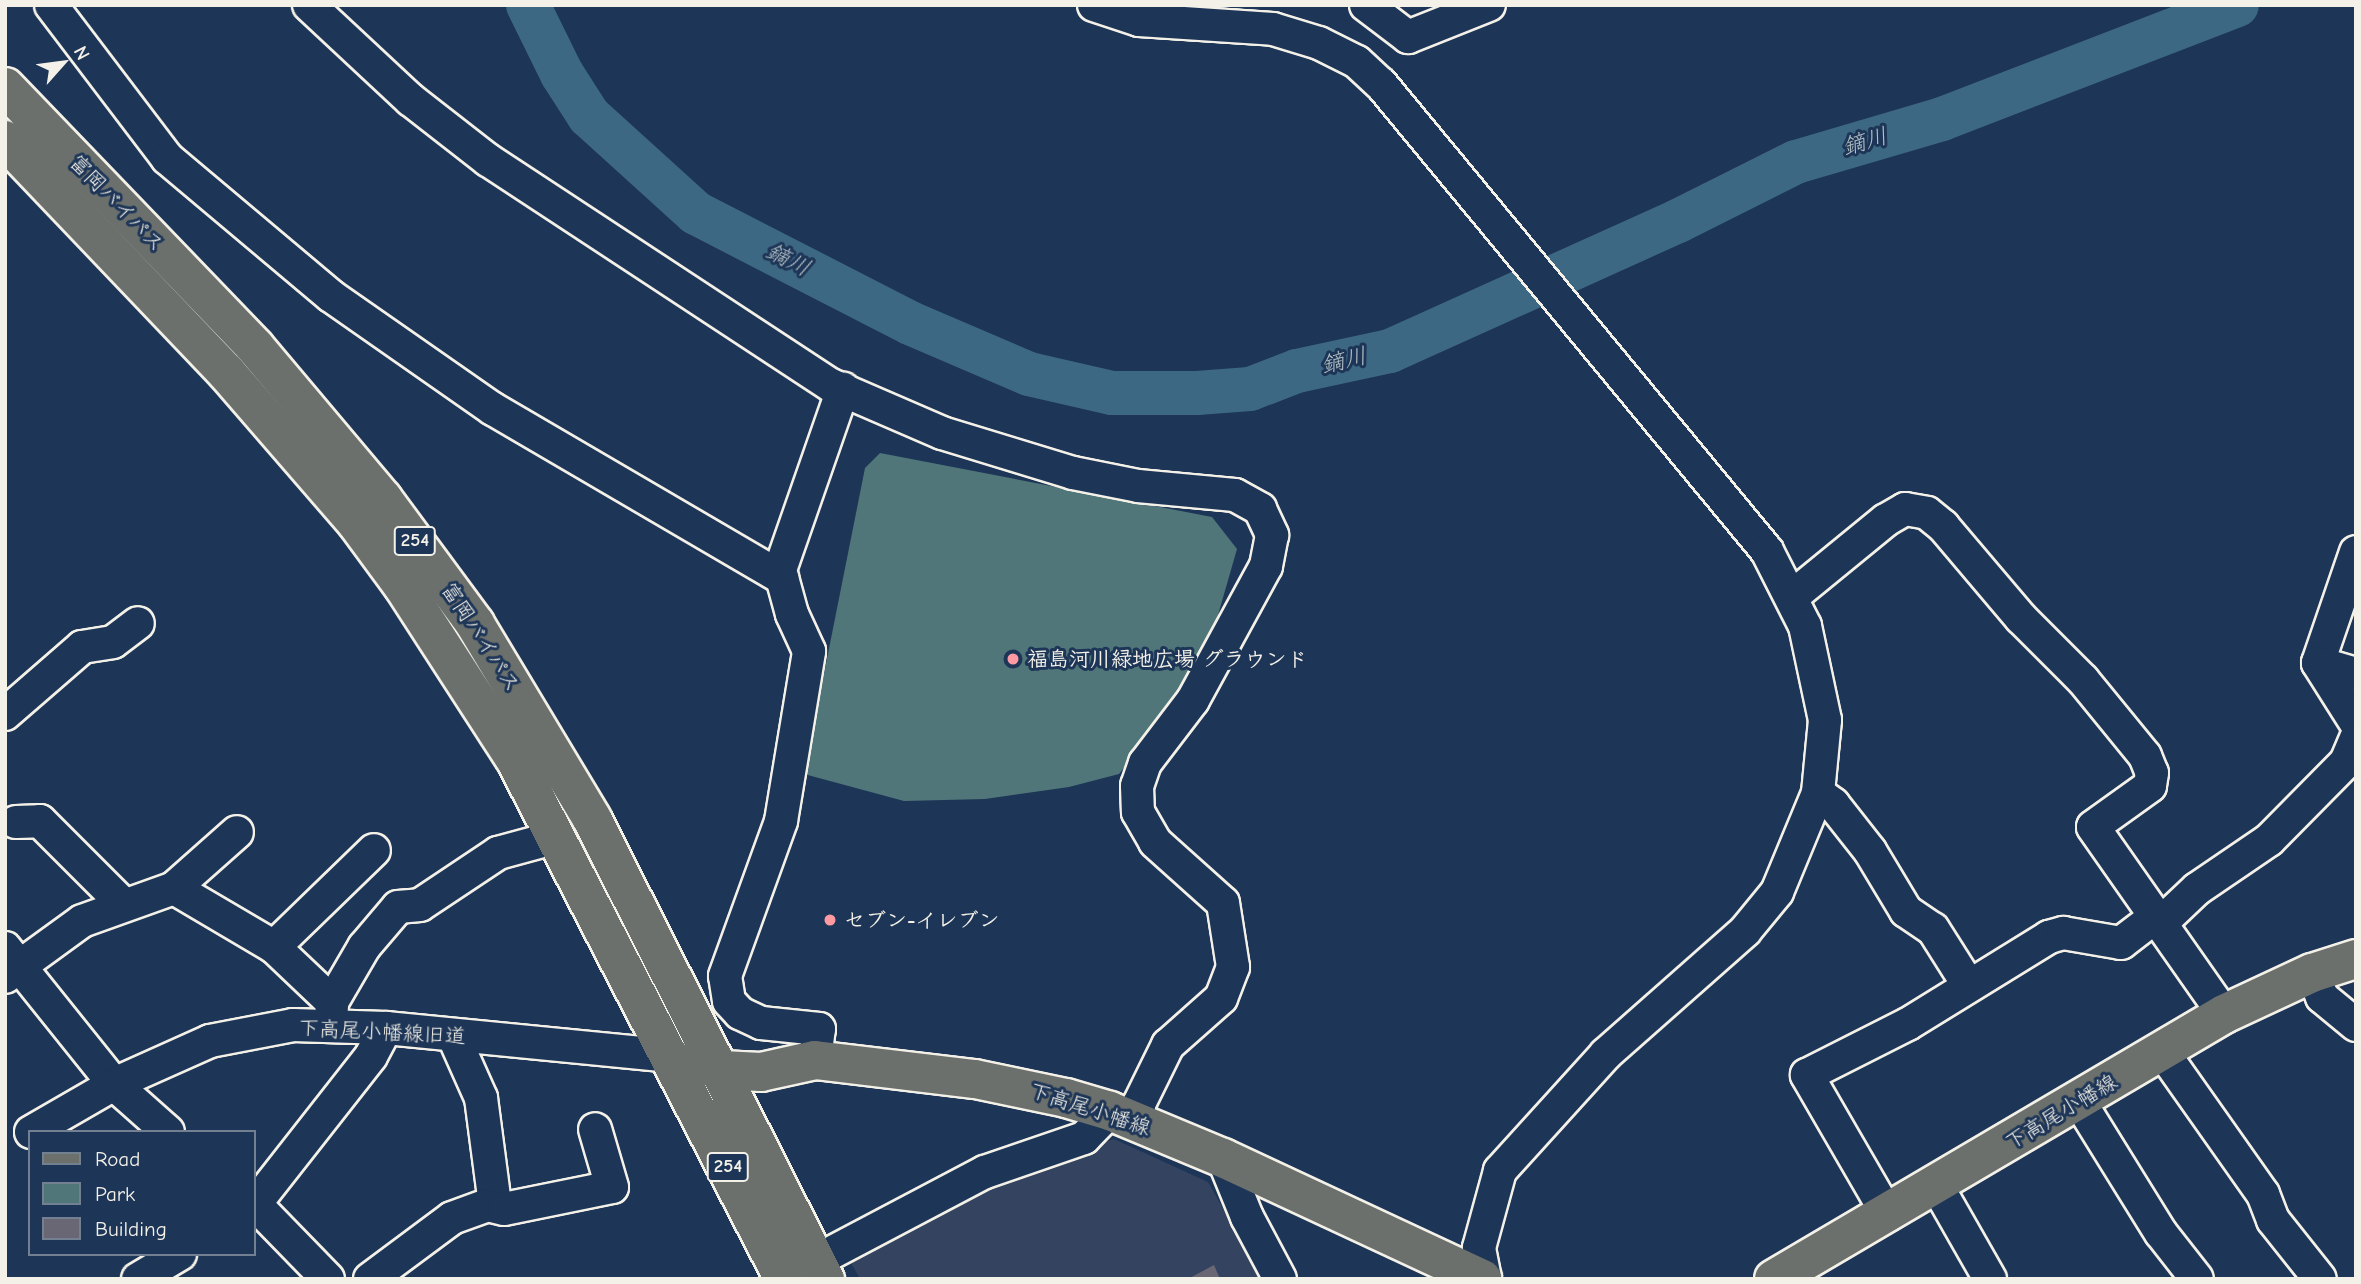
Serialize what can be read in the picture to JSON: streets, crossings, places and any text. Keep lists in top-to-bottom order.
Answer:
{
  "streets": {
    "main road": ["富岡バイパス", "254", "下高尾小幡線"],
    "street": ["下高尾小幡線旧道"]
  },
  "crossings": [
    ["富岡バイパス", "下高尾小幡線旧道"],
    ["富岡バイパス", "下高尾小幡線"],
    ["下高尾小幡線旧道", "下高尾小幡線"]
  ],
  "water": ["鏑川"],
  "places": ["福島河川緑地広場 グラウンド", "セブン-イレブン"],
  "legend": ["Road", "Park", "Building"],
  "north": "top right"
}
